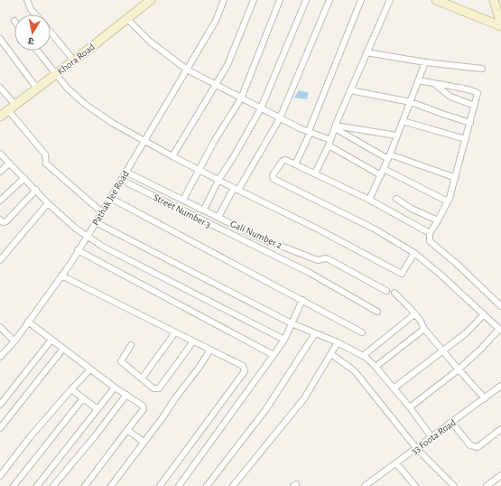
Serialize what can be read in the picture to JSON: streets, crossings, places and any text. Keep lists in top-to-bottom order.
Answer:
{
  "streets": {
    "street": [
      "Khora Road",
      "Pathak Jee Road",
      "Street Number 3",
      "Gali Number 2",
      "33 Foota Road"
    ]
  },
  "crossings": [
    ["Pathak Jee Road", "Street Number 3"],
    ["Pathak Jee Road", "Gali Number 2"]
  ],
  "north": "bottom"
}
